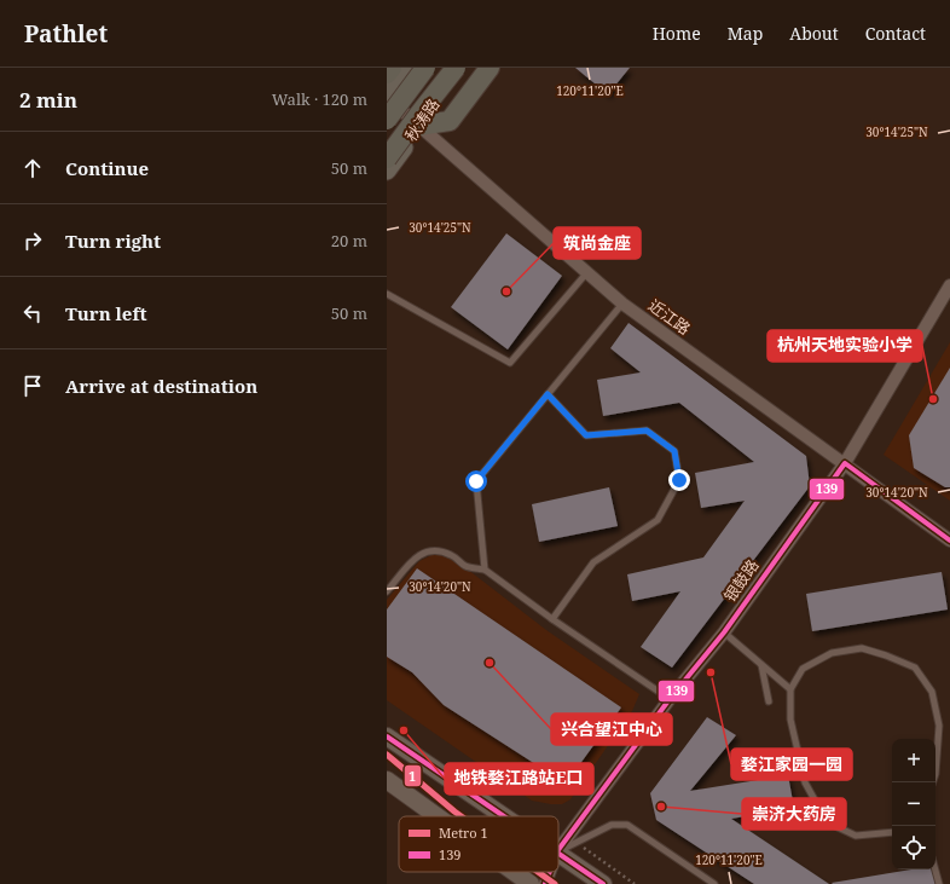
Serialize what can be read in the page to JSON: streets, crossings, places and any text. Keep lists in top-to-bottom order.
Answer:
{
  "streets": {
    "main road": ["秋涛路"],
    "street": ["近江路", "银鼓路"]
  },
  "crossings": [
    ["秋涛路", "近江路"],
    ["近江路", "银鼓路"]
  ],
  "places": [
    "筑尚金座",
    "杭州天地实验小学",
    "兴合望江中心",
    "婺江家园一园",
    "地铁婺江路站E口",
    "崇济大药房"
  ],
  "lines": ["transit line 139", "metro line 1"],
  "legend": ["Metro 1", "139"],
  "page": {
    "header": "Pathlet",
    "nav": [
      "Home",
      "Map",
      "About",
      "Contact"
    ],
    "heading": ["2 min", "Walk · 120 m"],
    "list": [
      ["Continue", "50 m"],
      ["Turn right", "20 m"],
      ["Turn left", "50 m"],
      "Arrive at destination"
    ],
    "map_buttons": ["+", "−"]
  },
  "coordinates": ["120°11'20\"E", "30°14'25\"N", "30°14'20\"N"]
}
